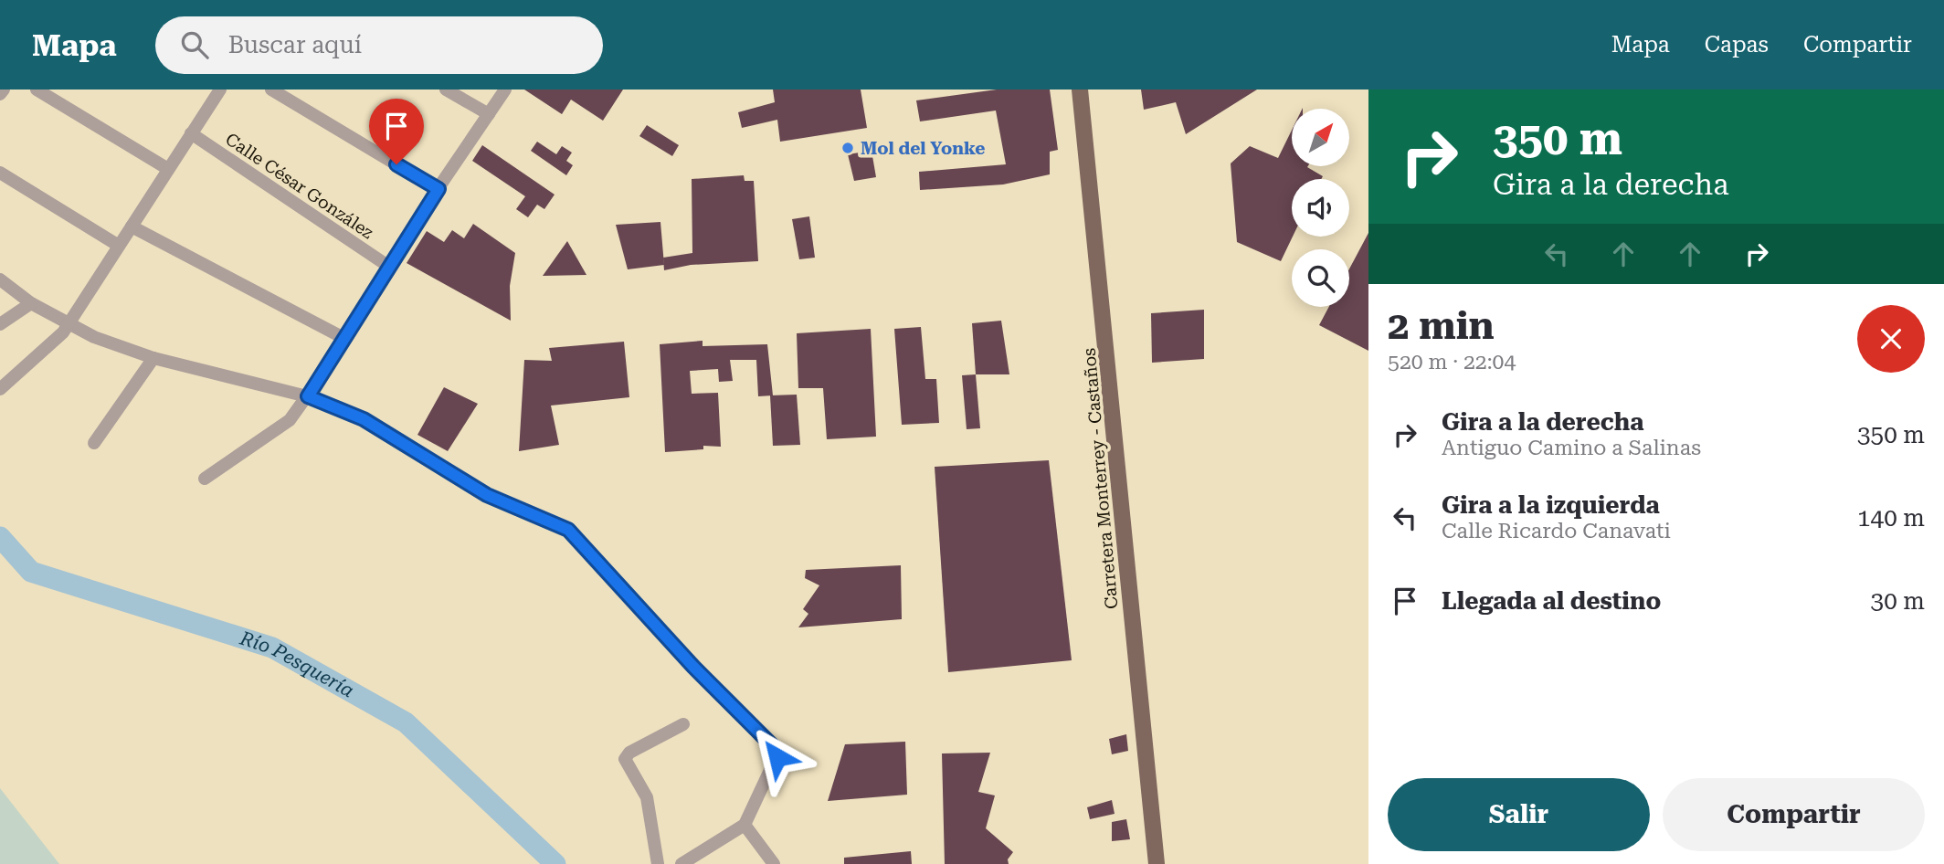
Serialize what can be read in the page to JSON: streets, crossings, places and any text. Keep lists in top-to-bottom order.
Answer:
{
  "streets": {
    "main road": ["Carretera Monterrey - Castaños"],
    "street": ["Calle César González"]
  },
  "water": ["Río Pesquería"],
  "places": ["Mol del Yonke"],
  "north": "top right",
  "page": {
    "header": "Mapa",
    "search": "Buscar aquí",
    "nav": ["Mapa", "Capas", "Compartir"],
    "turn": ["350 m", "Gira a la derecha"],
    "heading": ["2 min", "520 m · 22:04"],
    "list": [
      {
        "name": "Gira a la derecha",
        "note": "Antiguo Camino a Salinas",
        "value": "350 m"
      },
      {
        "name": "Gira a la izquierda",
        "note": "Calle Ricardo Canavati",
        "value": "140 m"
      },
      {
        "name": "Llegada al destino",
        "value": "30 m"
      }
    ],
    "buttons": ["Salir", "Compartir"]
  }
}
